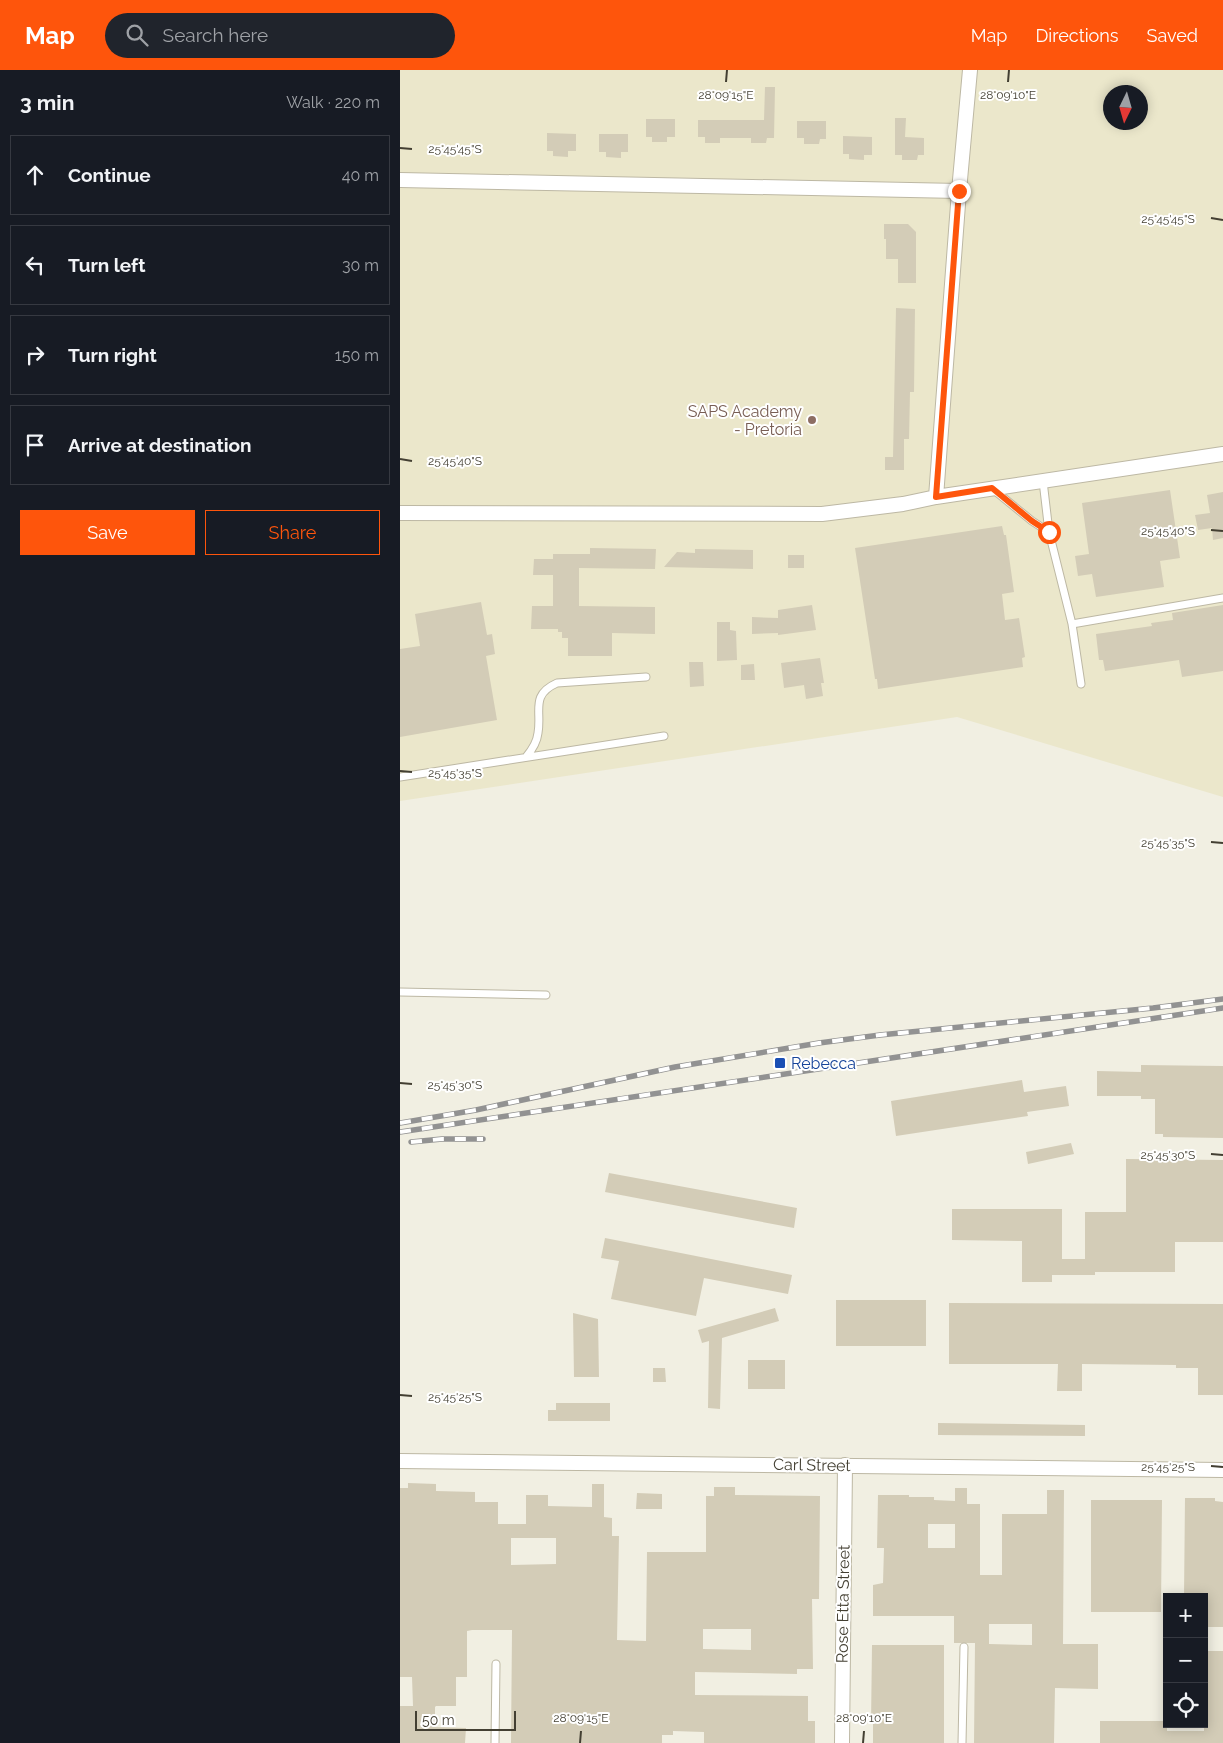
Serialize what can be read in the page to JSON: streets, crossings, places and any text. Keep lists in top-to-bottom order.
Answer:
{
  "streets": {
    "street": ["Carl Street", "Rose Etta Street"]
  },
  "crossings": [
    ["Carl Street", "Rose Etta Street"]
  ],
  "places": {
    "other": ["SAPS Academy - Pretoria"],
    "transit": ["Rebecca"]
  },
  "scale_bar": "50 m",
  "north": "bottom",
  "page": {
    "header": "Map",
    "search": "Search here",
    "nav": ["Map", "Directions", "Saved"],
    "heading": ["3 min", "Walk · 220 m"],
    "list": [
      ["Continue", "40 m"],
      ["Turn left", "30 m"],
      ["Turn right", "150 m"],
      "Arrive at destination"
    ],
    "buttons": ["Save", "Share"],
    "map_buttons": ["+", "−"],
    "scale": "50 m"
  },
  "coordinates": [
    "28°09'15\"E",
    "28°09'10\"E",
    "25°45'45\"S",
    "25°45'40\"S",
    "25°45'35\"S",
    "25°45'30\"S",
    "25°45'25\"S"
  ]
}
